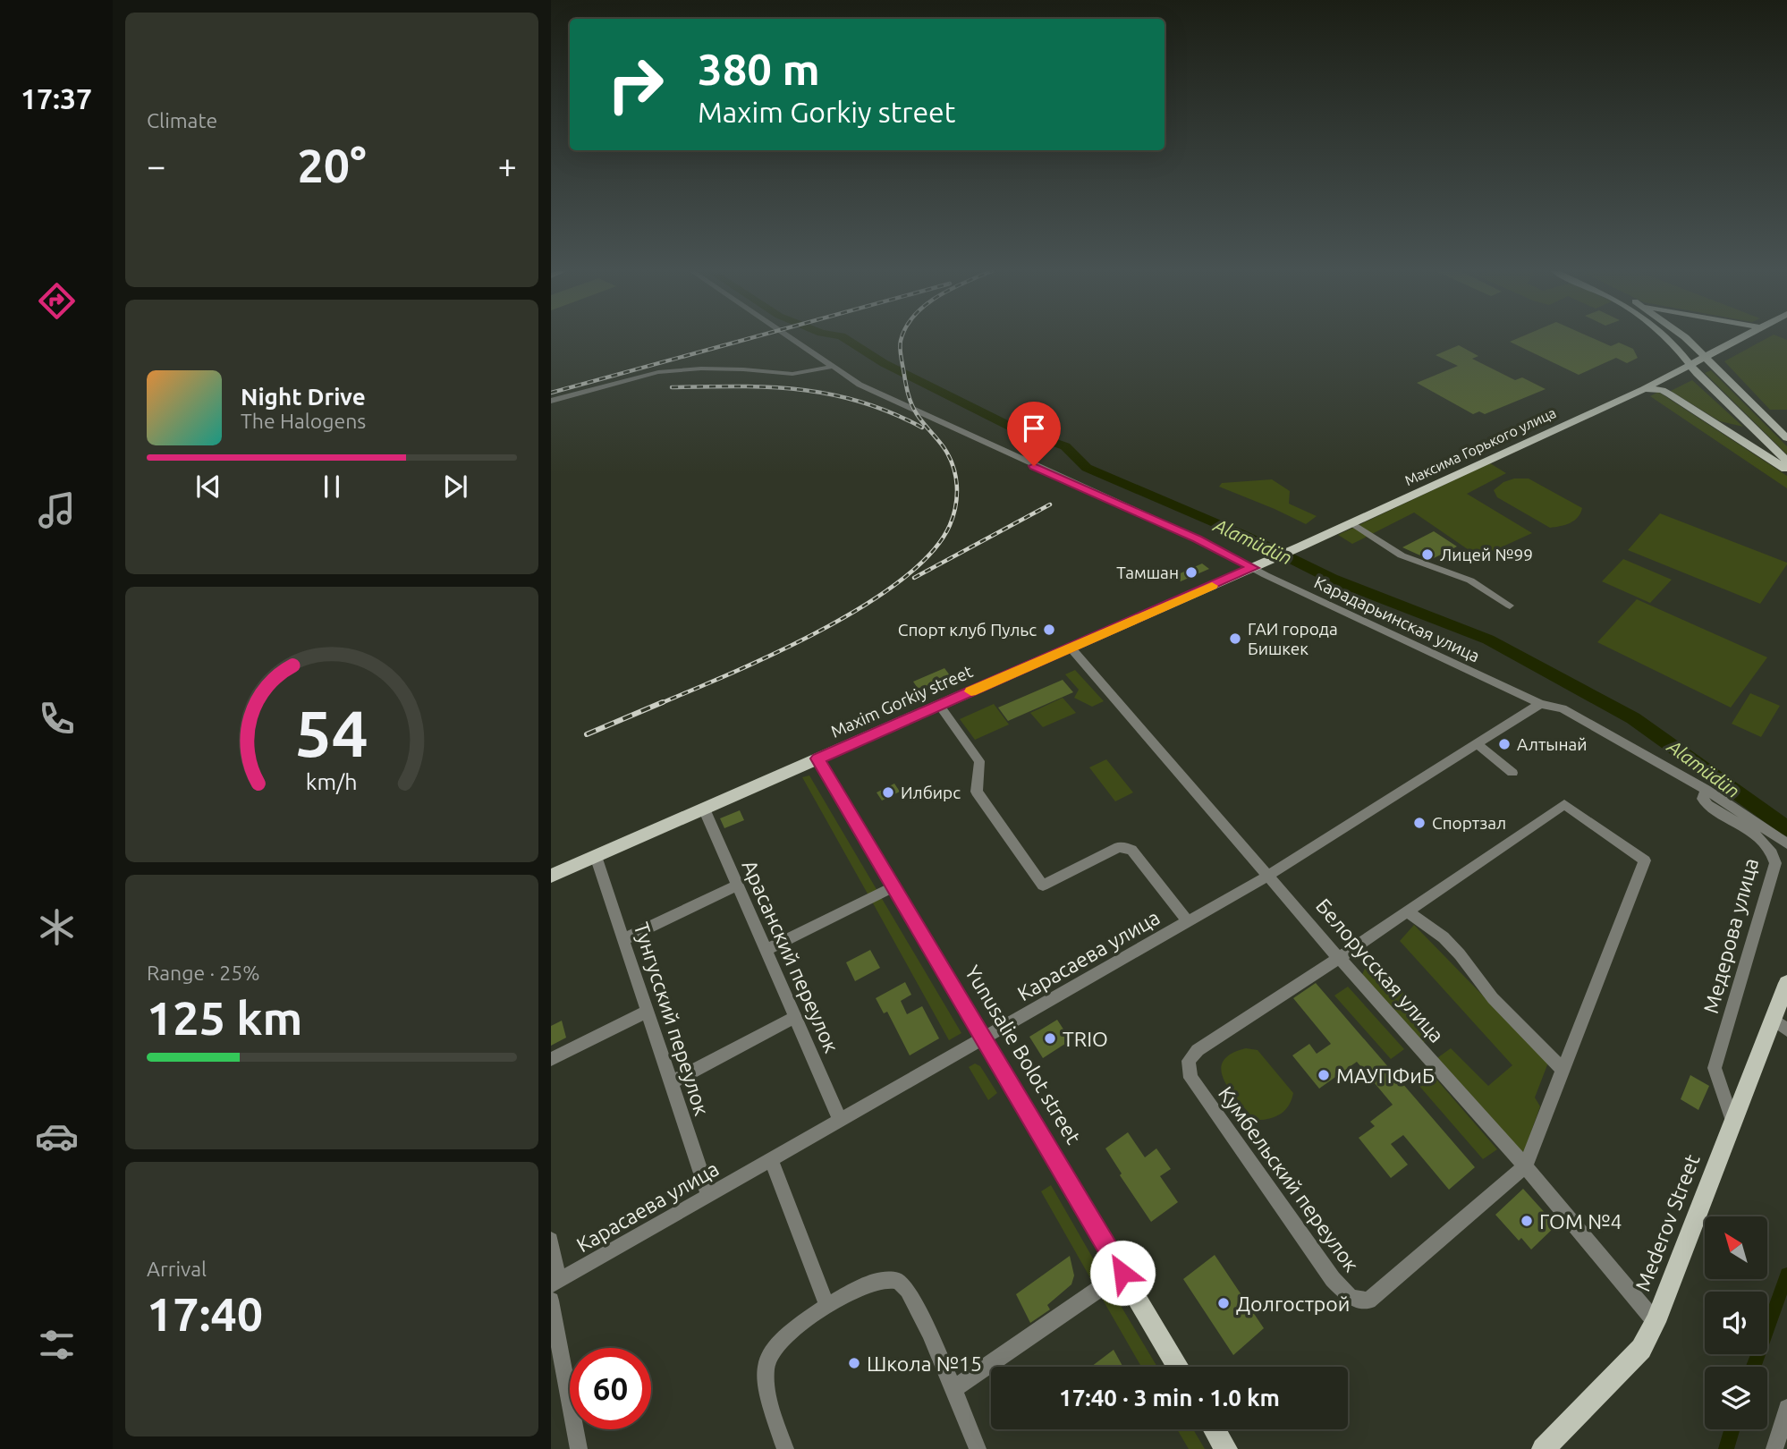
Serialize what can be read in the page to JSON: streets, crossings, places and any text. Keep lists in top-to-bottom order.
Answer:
{
  "streets": {
    "main road": [
      "Максима Горького улица",
      "Maxim Gorkiy street",
      "Yunusalie Bolot street",
      "Mederov Street"
    ],
    "street": [
      "Карадарьинская улица",
      "Медерова улица",
      "Карасаева улица",
      "Арасанский переулок",
      "Белорусская улица",
      "Тунгусский переулок",
      "Кумбельский переулок"
    ]
  },
  "crossings": [
    ["Максима Горького улица", "Карадарьинская улица"],
    ["Максима Горького улица", "Maxim Gorkiy street"],
    ["Карадарьинская улица", "Maxim Gorkiy street"],
    ["Карадарьинская улица", "Медерова улица"],
    ["Карадарьинская улица", "Карасаева улица"],
    ["Maxim Gorkiy street", "Арасанский переулок"],
    ["Maxim Gorkiy street", "Белорусская улица"],
    ["Maxim Gorkiy street", "Тунгусский переулок"],
    ["Maxim Gorkiy street", "Yunusalie Bolot street"],
    ["Медерова улица", "Mederov Street"],
    ["Карасаева улица", "Арасанский переулок"],
    ["Карасаева улица", "Белорусская улица"],
    ["Карасаева улица", "Тунгусский переулок"],
    ["Карасаева улица", "Yunusalie Bolot street"],
    ["Белорусская улица", "Кумбельский переулок"],
    ["Белорусская улица", "Mederov Street"]
  ],
  "water": ["Alamüdün"],
  "places": [
    "Лицей №99",
    "Тамшан",
    "Спорт клуб Пульс",
    "ГАИ города Бишкек",
    "Алтынай",
    "Илбирс",
    "Спортзал",
    "TRIO",
    "МАУПФиБ",
    "ГОМ №4",
    "Долгострой",
    "Школа №15"
  ],
  "north": "top left",
  "page": {
    "tabs": "17:37",
    "tile": [
      "Climate",
      ["Range · 25%", "125 km"],
      ["Arrival", "17:40"]
    ],
    "turn": ["380 m", "Maxim Gorkiy street"],
    "heat": ["−", "20°", "+"],
    "song": ["Night Drive", "The Halogens"],
    "limit": "60",
    "trip": "17:40 · 3 min · 1.0 km",
    "gauge": ["54", "km/h"]
  }
}
